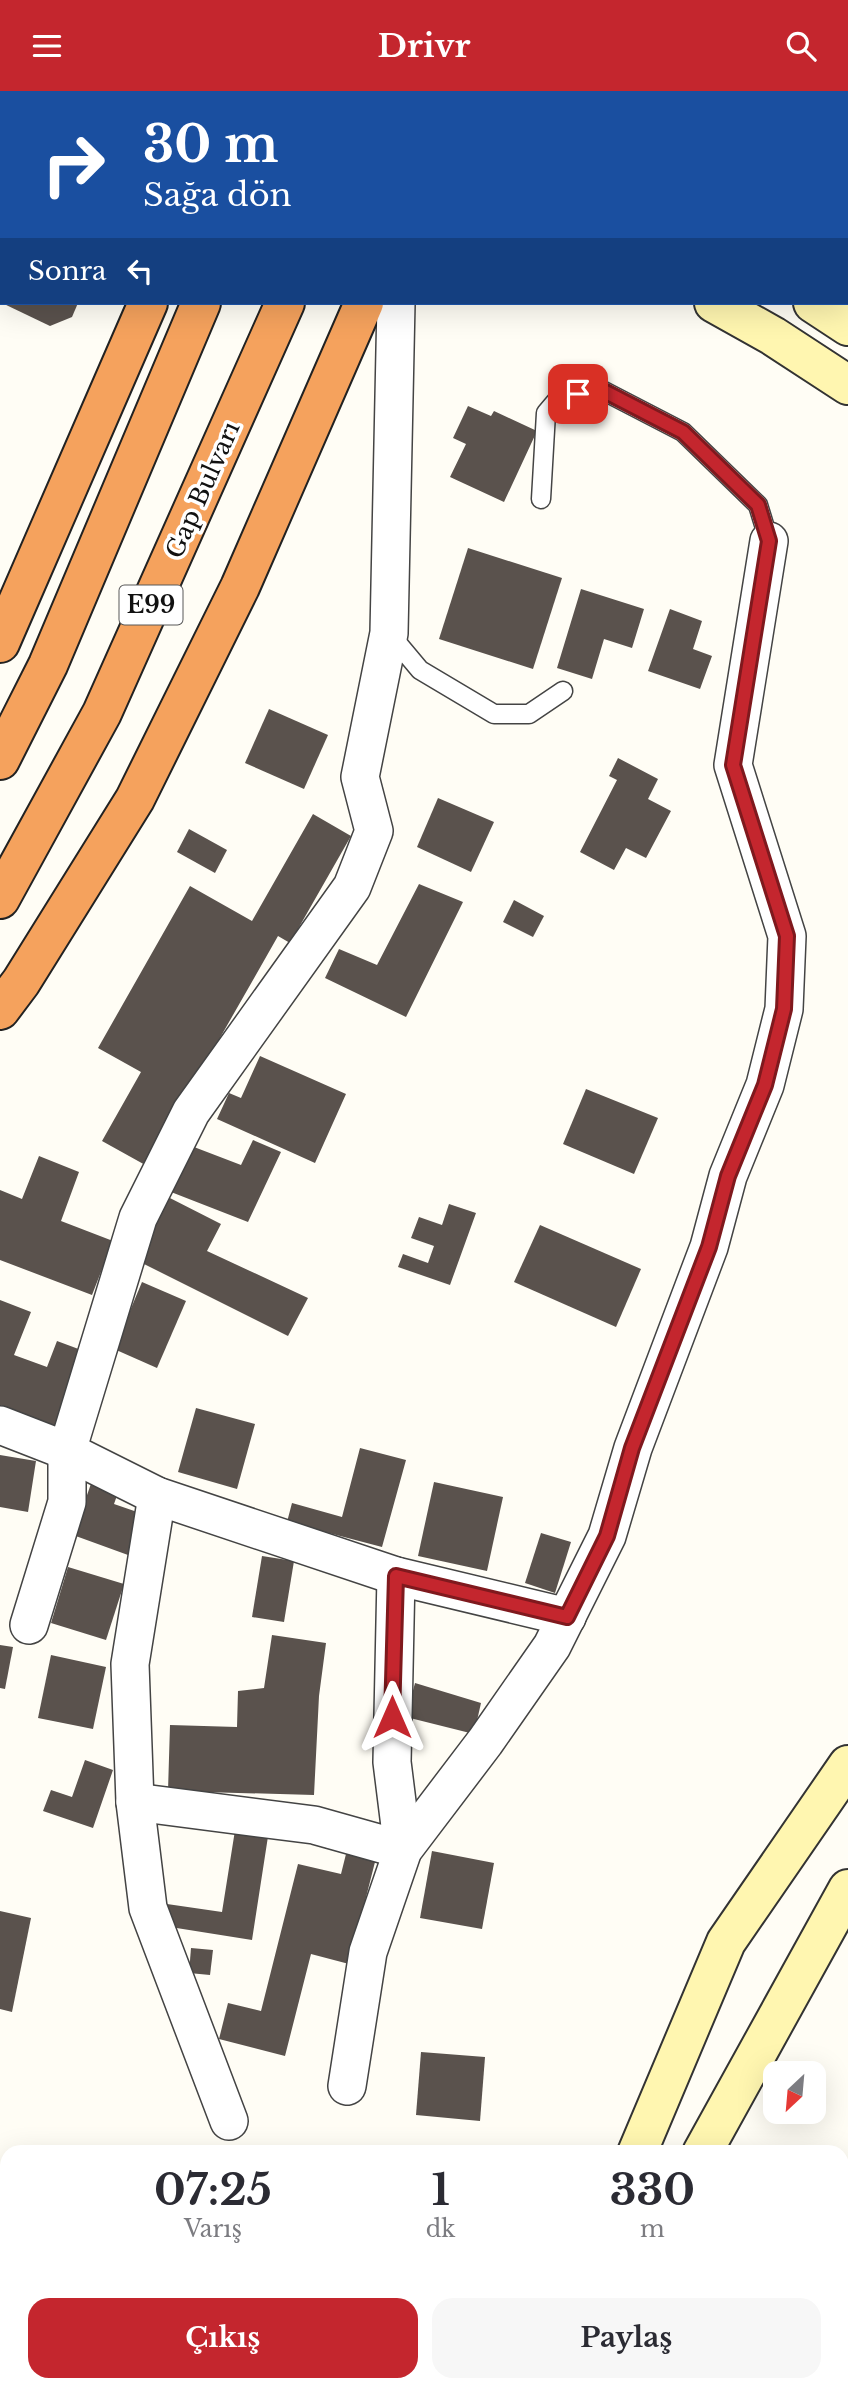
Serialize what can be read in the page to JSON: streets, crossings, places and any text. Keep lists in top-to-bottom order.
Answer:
{
  "streets": {
    "highway": ["Gap Bulvarı", "E99"]
  },
  "north": "bottom left",
  "page": {
    "header": "Drivr",
    "turn": ["30 m", "Sağa dön"],
    "then": "Sonra",
    "eta": [
      "07:25",
      "Varış",
      "1",
      "dk",
      "330",
      "m"
    ],
    "buttons": ["Çıkış", "Paylaş"]
  }
}
